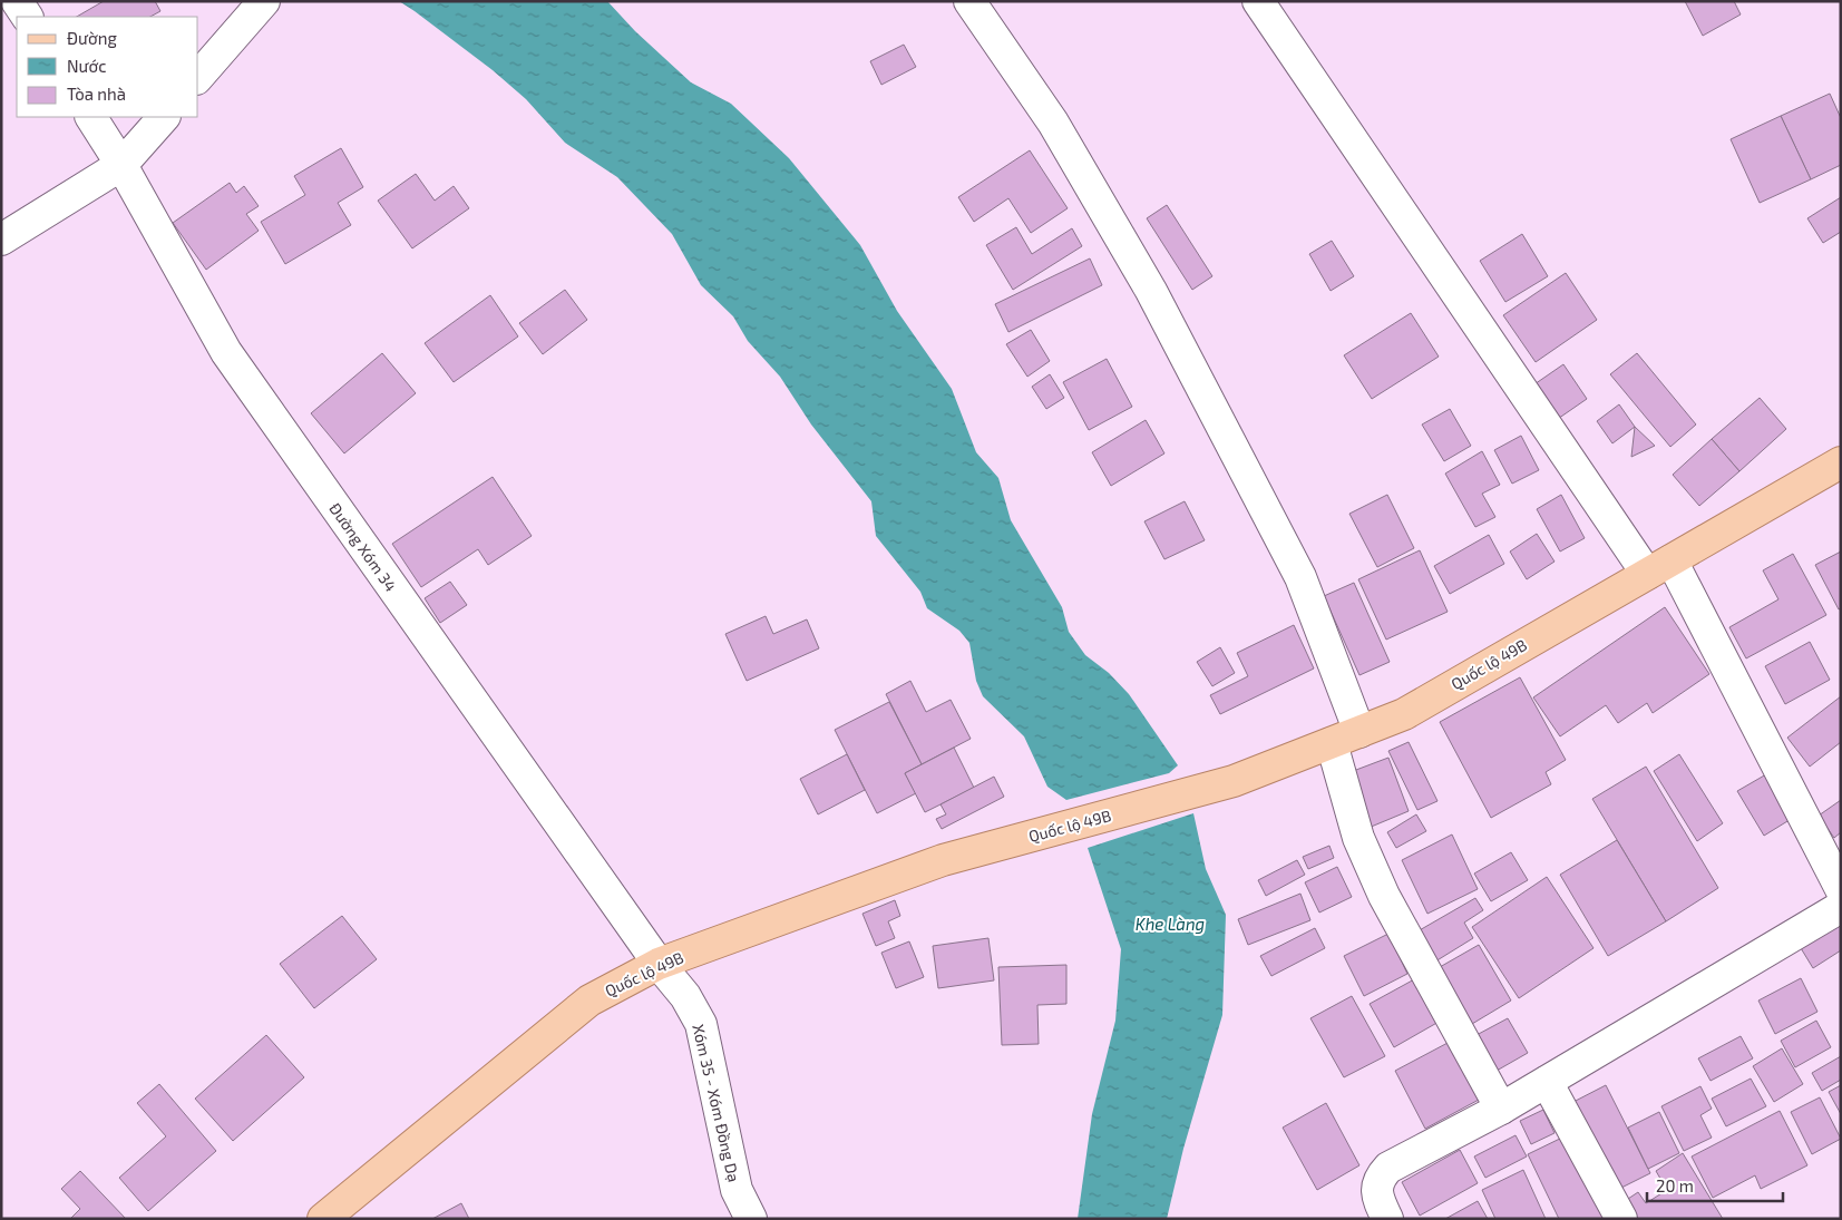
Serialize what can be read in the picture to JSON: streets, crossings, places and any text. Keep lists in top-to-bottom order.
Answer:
{
  "streets": {
    "main road": ["Quốc lộ 49B"],
    "street": ["Đường Xóm 34", "Xóm 35 - Xóm Đồng Dạ"]
  },
  "crossings": [
    ["Đường Xóm 34", "Quốc lộ 49B"],
    ["Đường Xóm 34", "Xóm 35 - Xóm Đồng Dạ"],
    ["Quốc lộ 49B", "Xóm 35 - Xóm Đồng Dạ"]
  ],
  "water": ["Khe Làng"],
  "legend": ["Đường", "Nước", "Tòa nhà"],
  "scale_bar": "20 m"
}
